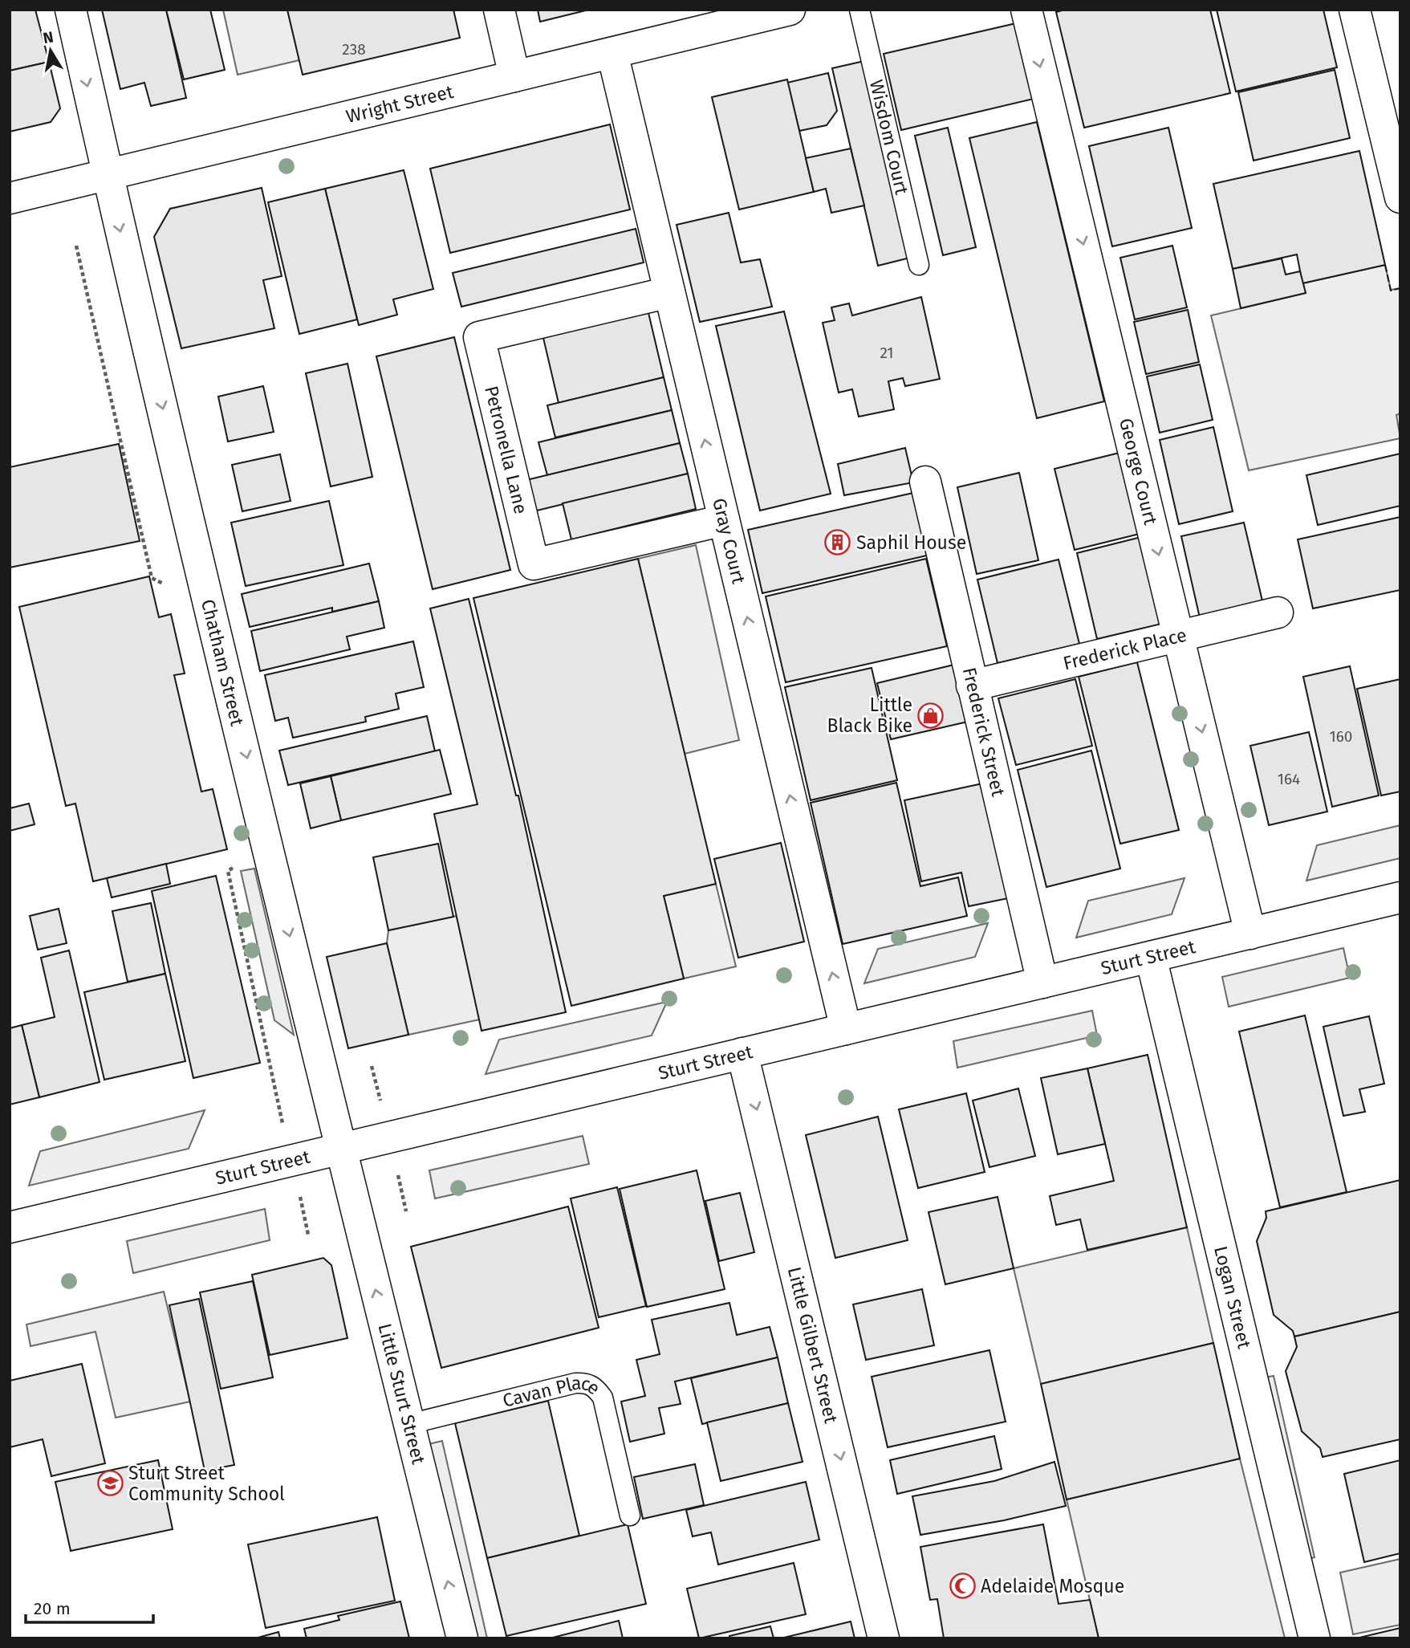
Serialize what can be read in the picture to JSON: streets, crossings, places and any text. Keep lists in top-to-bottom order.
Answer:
{
  "streets": {
    "street": [
      "Wright Street",
      "Petronella Lane",
      "George Court",
      "Gray Court",
      "Frederick Place",
      "Chatham Street",
      "Frederick Street",
      "Sturt Street",
      "Logan Street",
      "Little Gilbert Street",
      "Little Sturt Street"
    ],
    "lane": ["Wisdom Court", "Cavan Place"]
  },
  "crossings": [
    ["Wright Street", "Gray Court"],
    ["Wright Street", "Chatham Street"],
    ["Petronella Lane", "Gray Court"],
    ["George Court", "Frederick Place"],
    ["George Court", "Sturt Street"],
    ["Gray Court", "Sturt Street"],
    ["Frederick Place", "Frederick Street"],
    ["Chatham Street", "Sturt Street"],
    ["Chatham Street", "Little Sturt Street"],
    ["Frederick Street", "Sturt Street"],
    ["Sturt Street", "Logan Street"],
    ["Sturt Street", "Little Gilbert Street"],
    ["Sturt Street", "Little Sturt Street"],
    ["Little Sturt Street", "Cavan Place"]
  ],
  "one_way": [
    "George Court",
    "Gray Court",
    "Chatham Street",
    "Little Gilbert Street",
    "Little Sturt Street"
  ],
  "places": {
    "building": ["Saphil House"],
    "shop": ["Little Black Bike"],
    "school or university": ["Sturt Street Community School"],
    "mosque": ["Adelaide Mosque"]
  },
  "house_numbers": [
    "238",
    "21",
    "160",
    "164"
  ],
  "scale_bar": "20 m",
  "north": "top"
}
